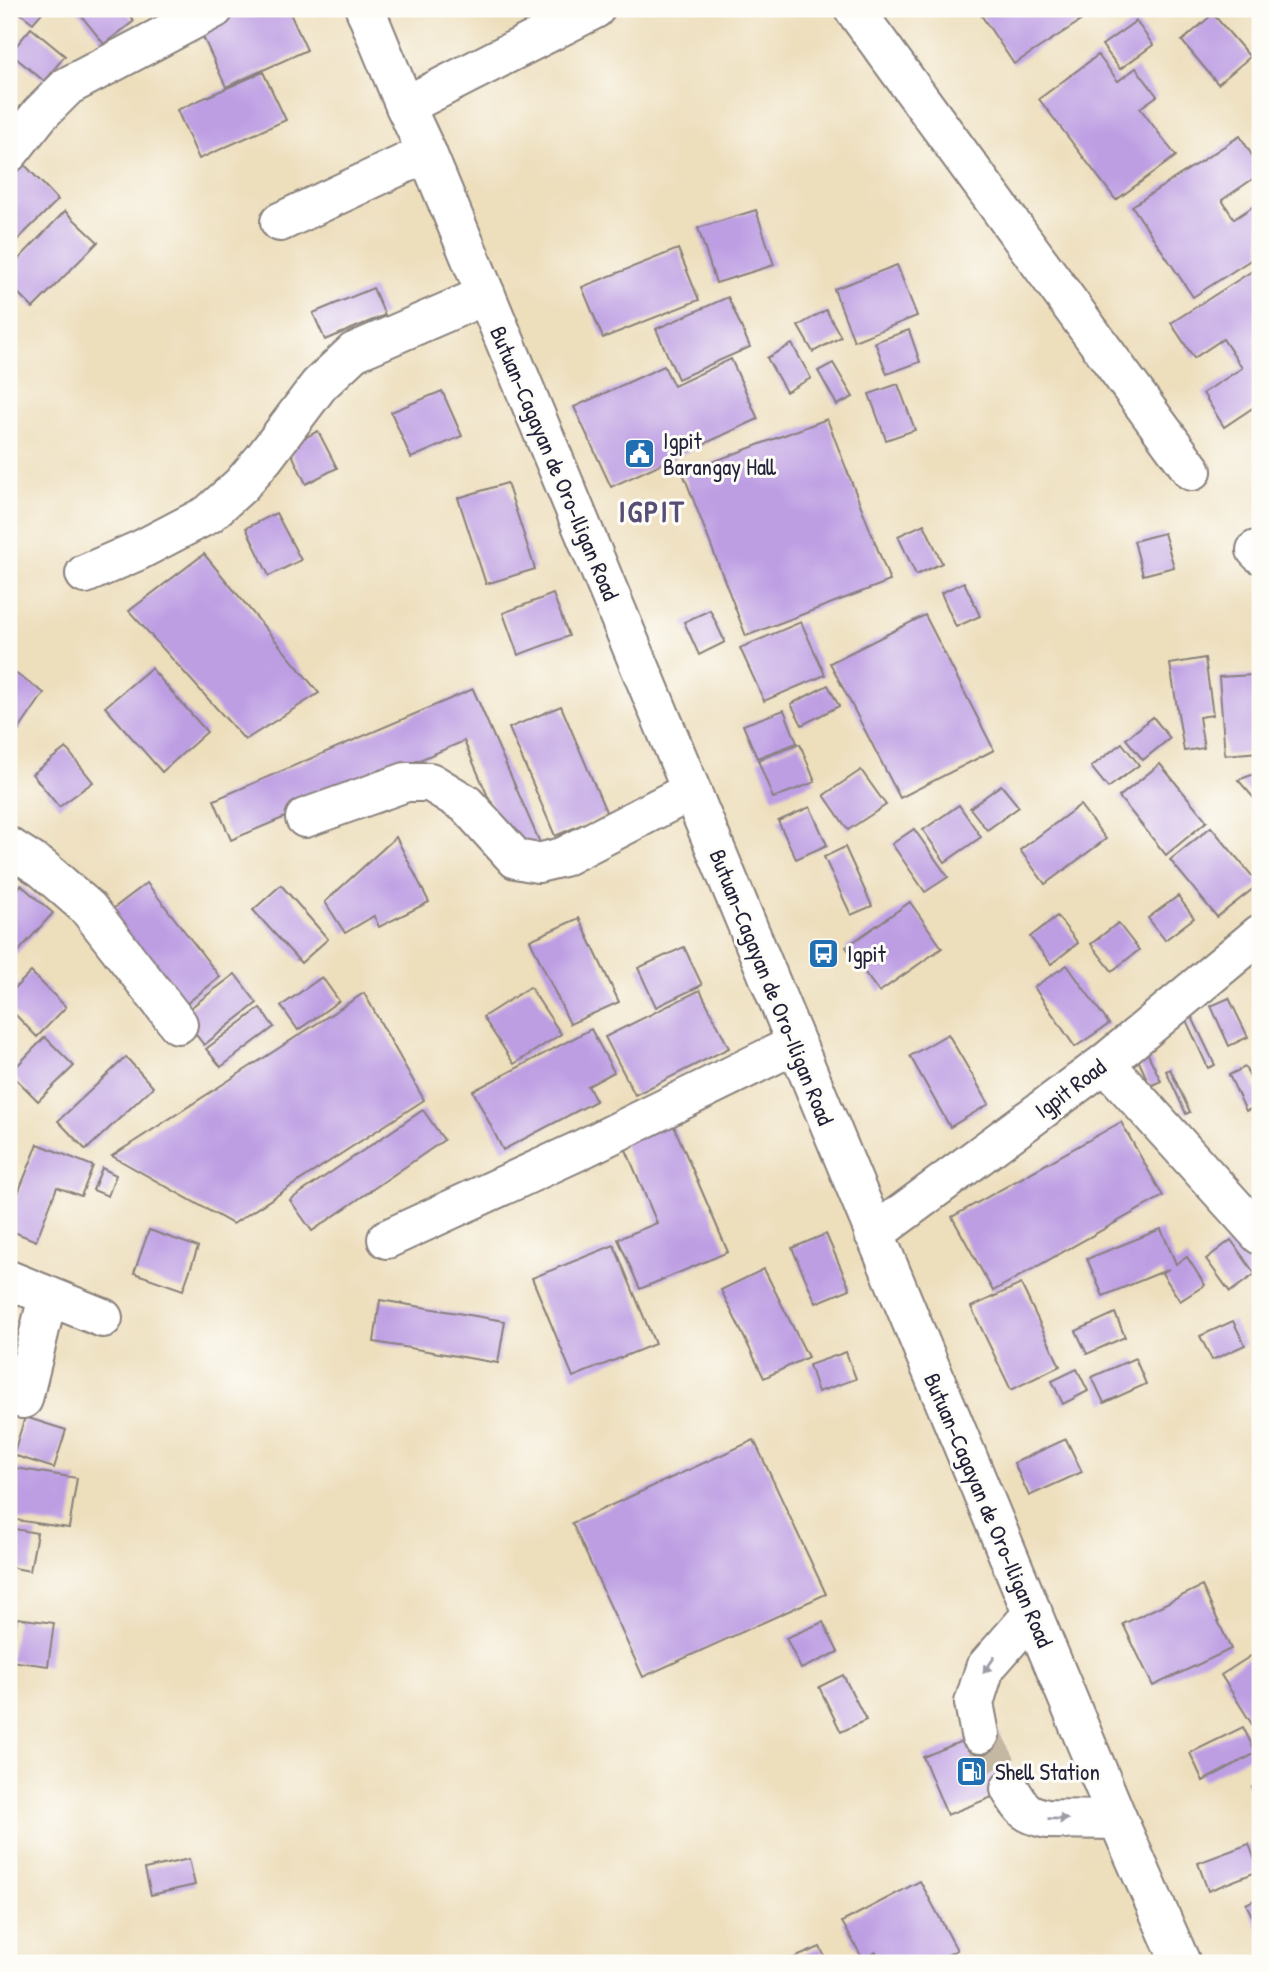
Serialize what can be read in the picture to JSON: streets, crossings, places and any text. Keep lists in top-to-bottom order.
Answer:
{
  "streets": {
    "main road": ["Butuan-Cagayan de Oro-Iligan Road", "Igpit Road"]
  },
  "crossings": [
    ["Butuan-Cagayan de Oro-Iligan Road", "Igpit Road"]
  ],
  "districts": ["IGPIT"],
  "places": {
    "public building": ["Igpit Barangay Hall"],
    "bus stop": ["Igpit"],
    "fuel station": ["Shell Station"]
  }
}
